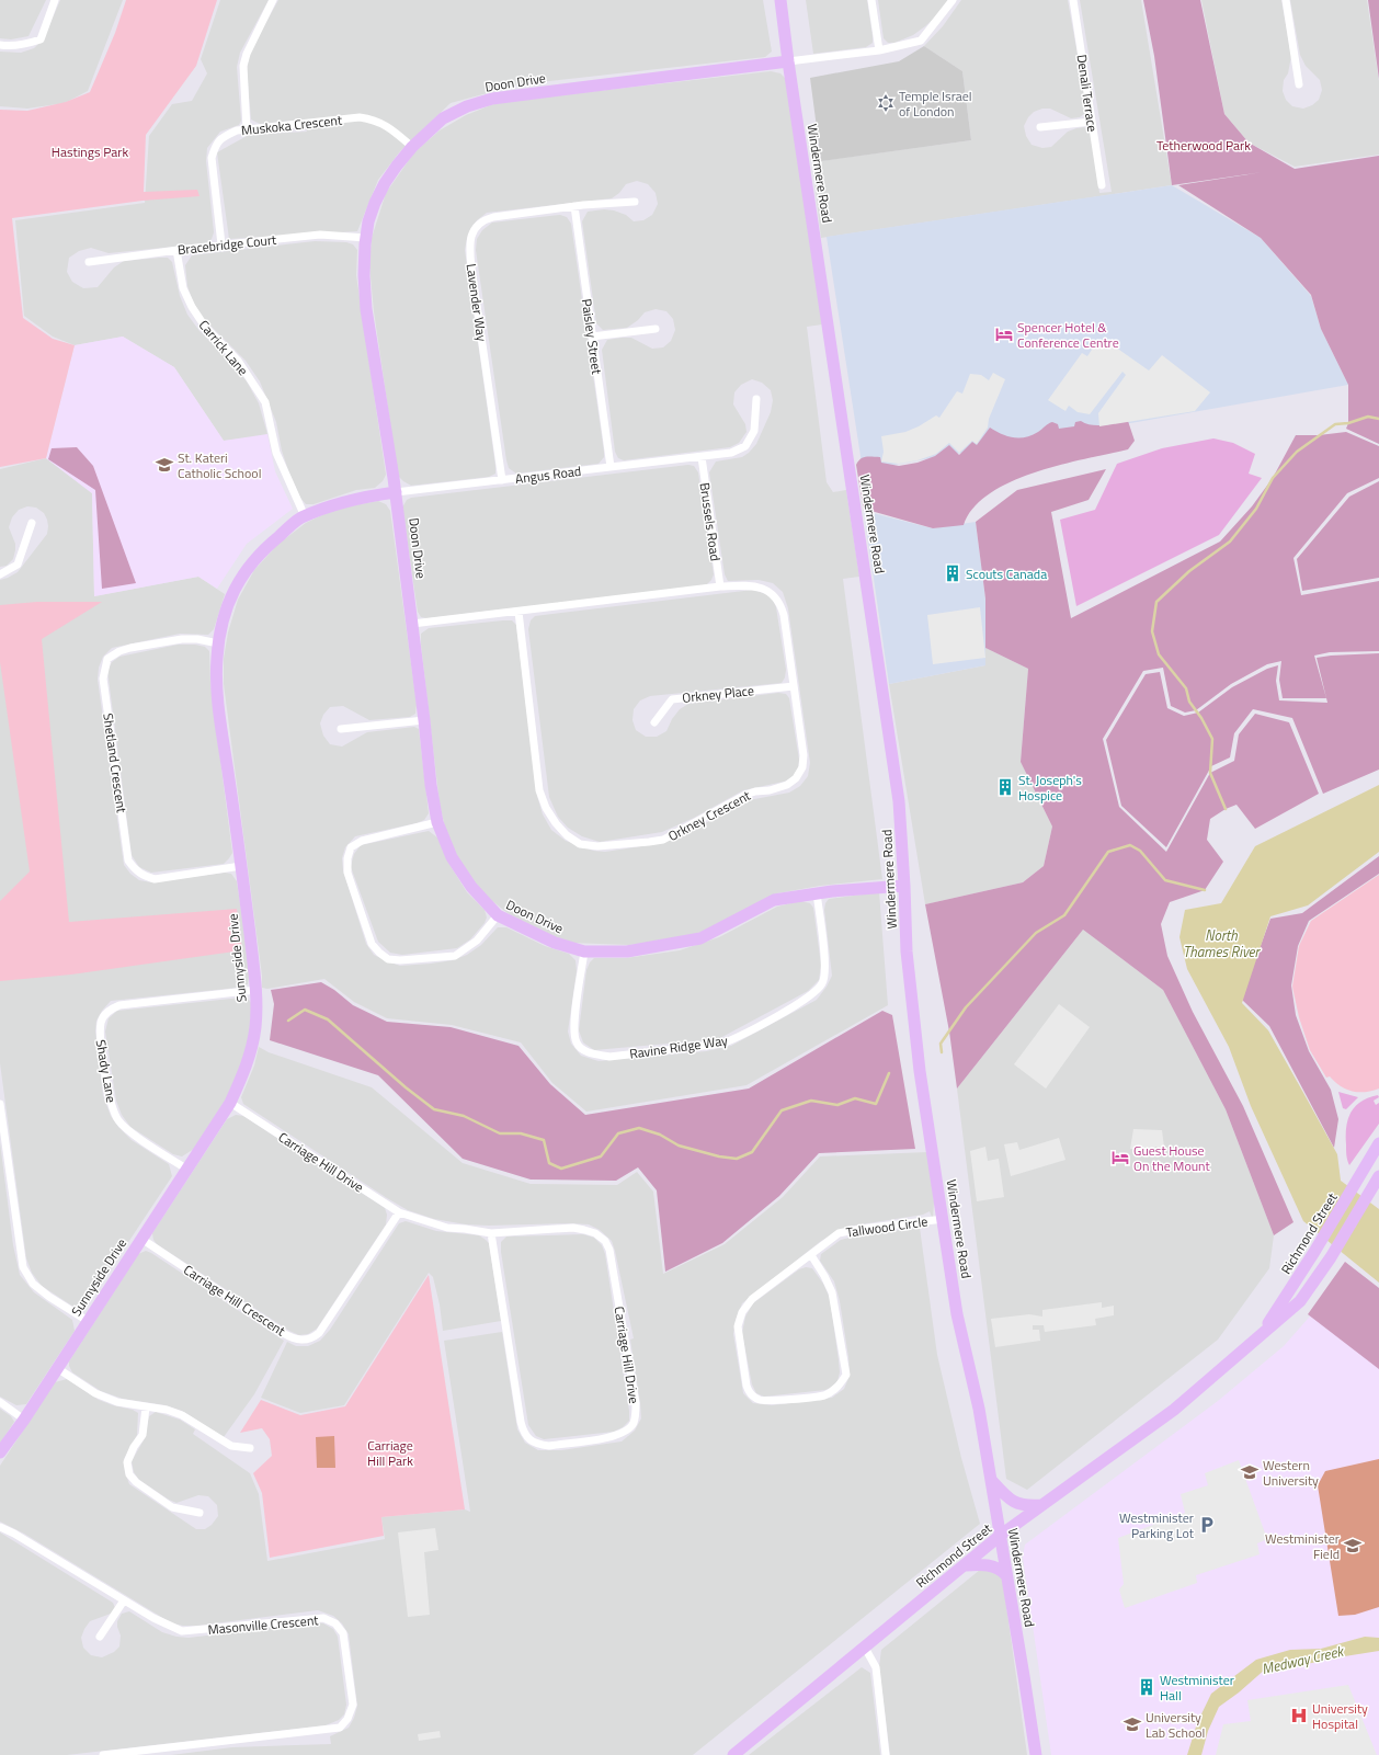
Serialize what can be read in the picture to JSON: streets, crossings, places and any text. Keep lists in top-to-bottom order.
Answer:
{
  "streets": {
    "main road": [
      "Doon Drive",
      "Windermere Road",
      "Sunnyside Drive",
      "Richmond Street"
    ],
    "street": [
      "Denali Terrace",
      "Muskoka Crescent",
      "Bracebridge Court",
      "Lavender Way",
      "Paisley Street",
      "Carrick Lane",
      "Angus Road",
      "Brussels Road",
      "Orkney Place",
      "Shetland Crescent",
      "Orkney Crescent",
      "Ravine Ridge Way",
      "Shady Lane",
      "Carriage Hill Drive",
      "Tallwood Circle",
      "Carriage Hill Crescent",
      "Masonville Crescent"
    ]
  },
  "crossings": [
    ["Doon Drive", "Muskoka Crescent"],
    ["Doon Drive", "Windermere Road"],
    ["Doon Drive", "Bracebridge Court"],
    ["Doon Drive", "Angus Road"],
    ["Doon Drive", "Orkney Crescent"],
    ["Doon Drive", "Sunnyside Drive"],
    ["Doon Drive", "Ravine Ridge Way"],
    ["Muskoka Crescent", "Bracebridge Court"],
    ["Windermere Road", "Tallwood Circle"],
    ["Windermere Road", "Richmond Street"],
    ["Bracebridge Court", "Carrick Lane"],
    ["Lavender Way", "Paisley Street"],
    ["Lavender Way", "Angus Road"],
    ["Paisley Street", "Angus Road"],
    ["Carrick Lane", "Sunnyside Drive"],
    ["Angus Road", "Brussels Road"],
    ["Angus Road", "Sunnyside Drive"],
    ["Brussels Road", "Orkney Crescent"],
    ["Orkney Place", "Orkney Crescent"],
    ["Shetland Crescent", "Sunnyside Drive"],
    ["Sunnyside Drive", "Shady Lane"],
    ["Sunnyside Drive", "Carriage Hill Drive"],
    ["Sunnyside Drive", "Carriage Hill Crescent"],
    ["Carriage Hill Drive", "Carriage Hill Crescent"]
  ],
  "water": ["North Thames River", "Medway Creek"],
  "parks": ["Tetherwood Park", "Hastings Park", "Carriage Hill Park"],
  "places": {
    "synagogue": ["Temple Israel of London"],
    "hotel": ["Spencer Hotel & Conference Centre", "Guest House On the Mount"],
    "school or university": [
      "St. Kateri Catholic School",
      "Western University",
      "Westminister Field",
      "University Lab School"
    ],
    "building": ["Scouts Canada", "St. Joseph's Hospice", "Westminister Hall"],
    "parking": ["Westminister Parking Lot"],
    "hospital": ["University Hospital"]
  }
}
